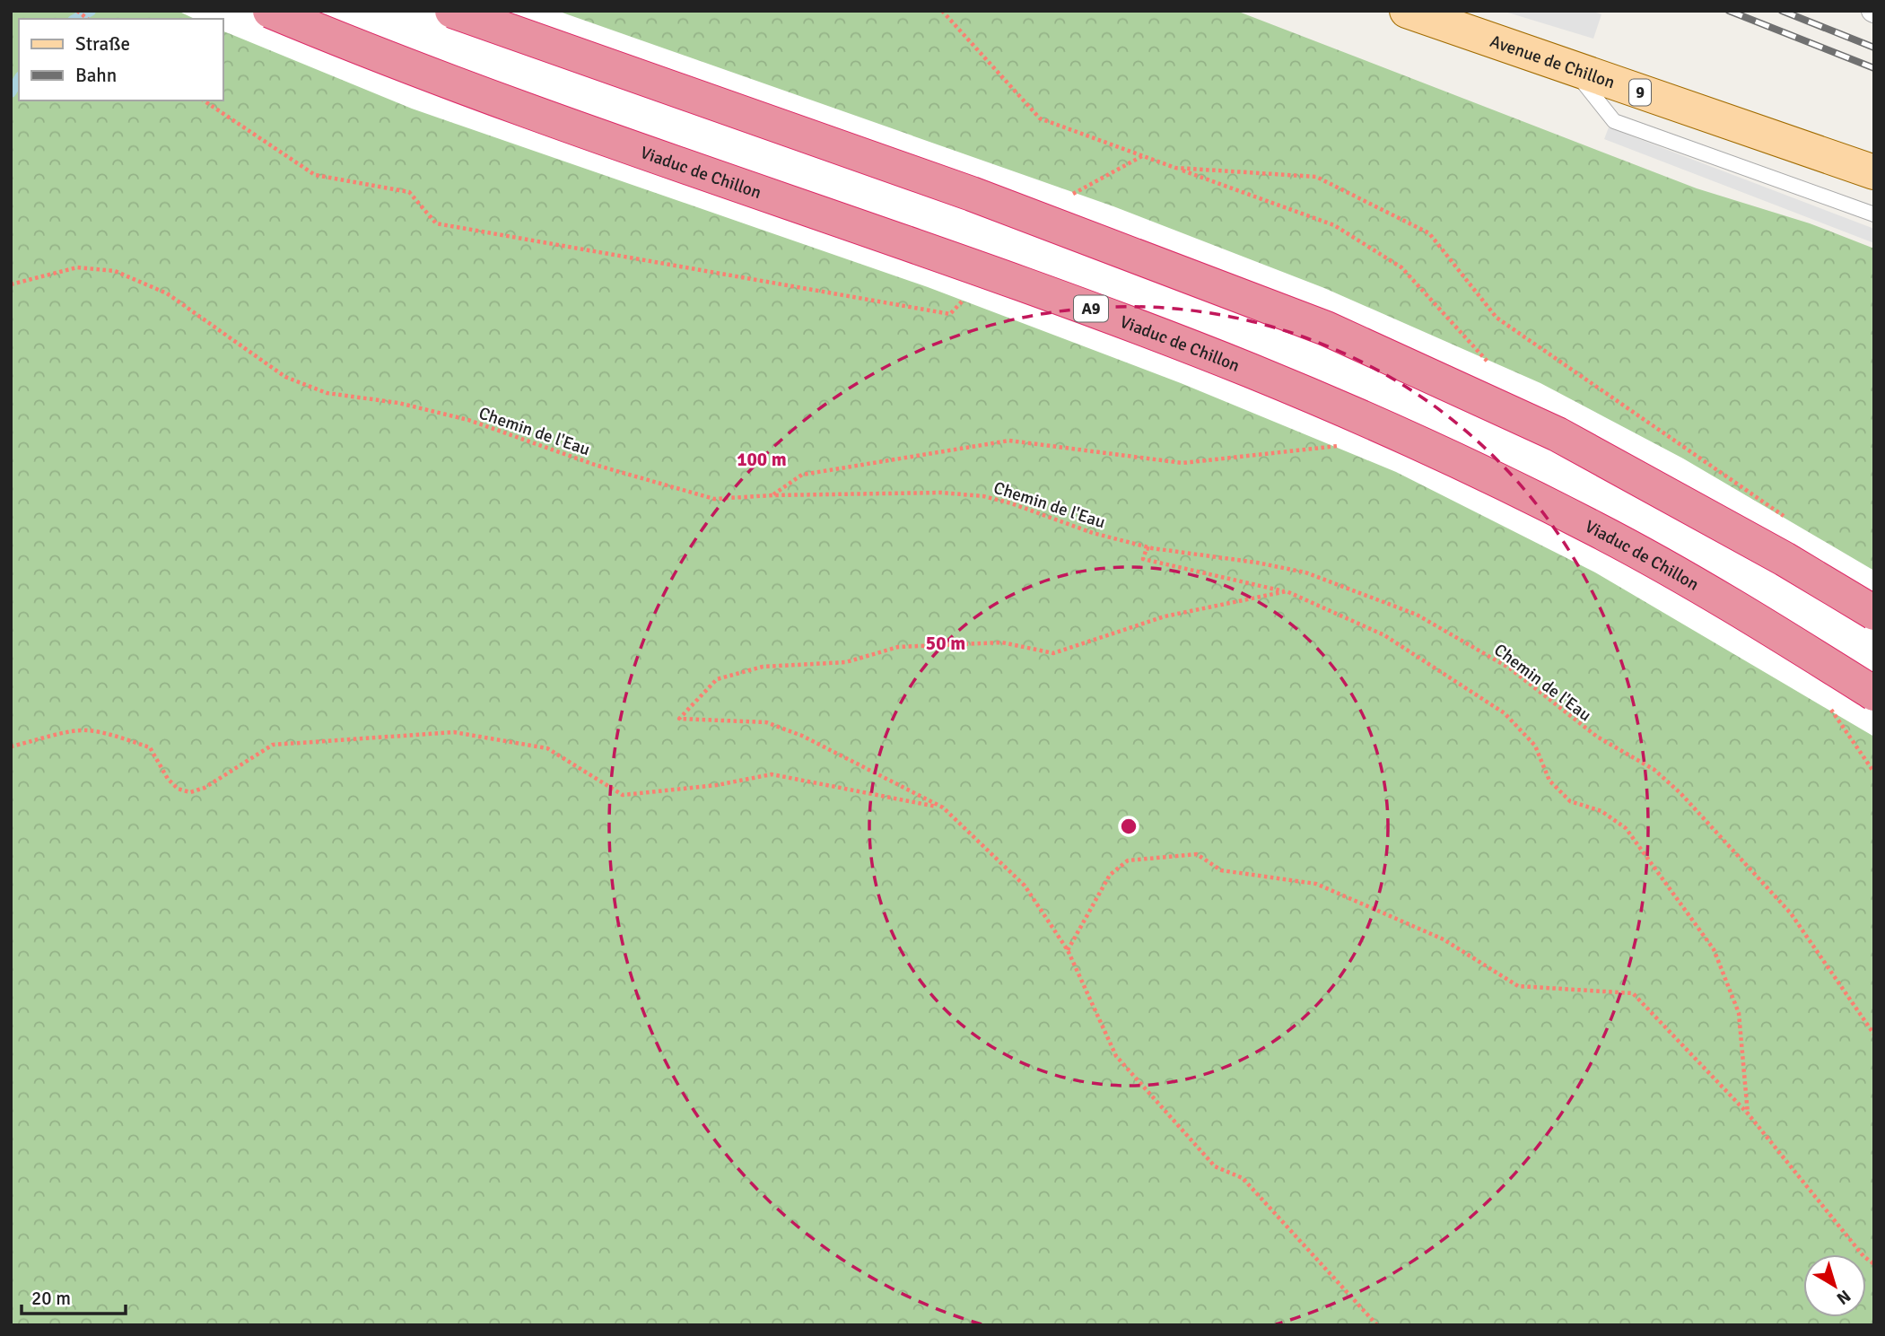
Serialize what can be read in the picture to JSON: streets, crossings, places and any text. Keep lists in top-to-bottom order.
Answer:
{
  "streets": {
    "highway": ["Viaduc de Chillon", "A9"],
    "main road": ["Avenue de Chillon", "9"],
    "path": ["Chemin de l'Eau"]
  },
  "legend": ["Straße", "Bahn"],
  "scale_bar": "20 m",
  "north": "bottom right",
  "rings": ["100 m", "50 m"]
}
